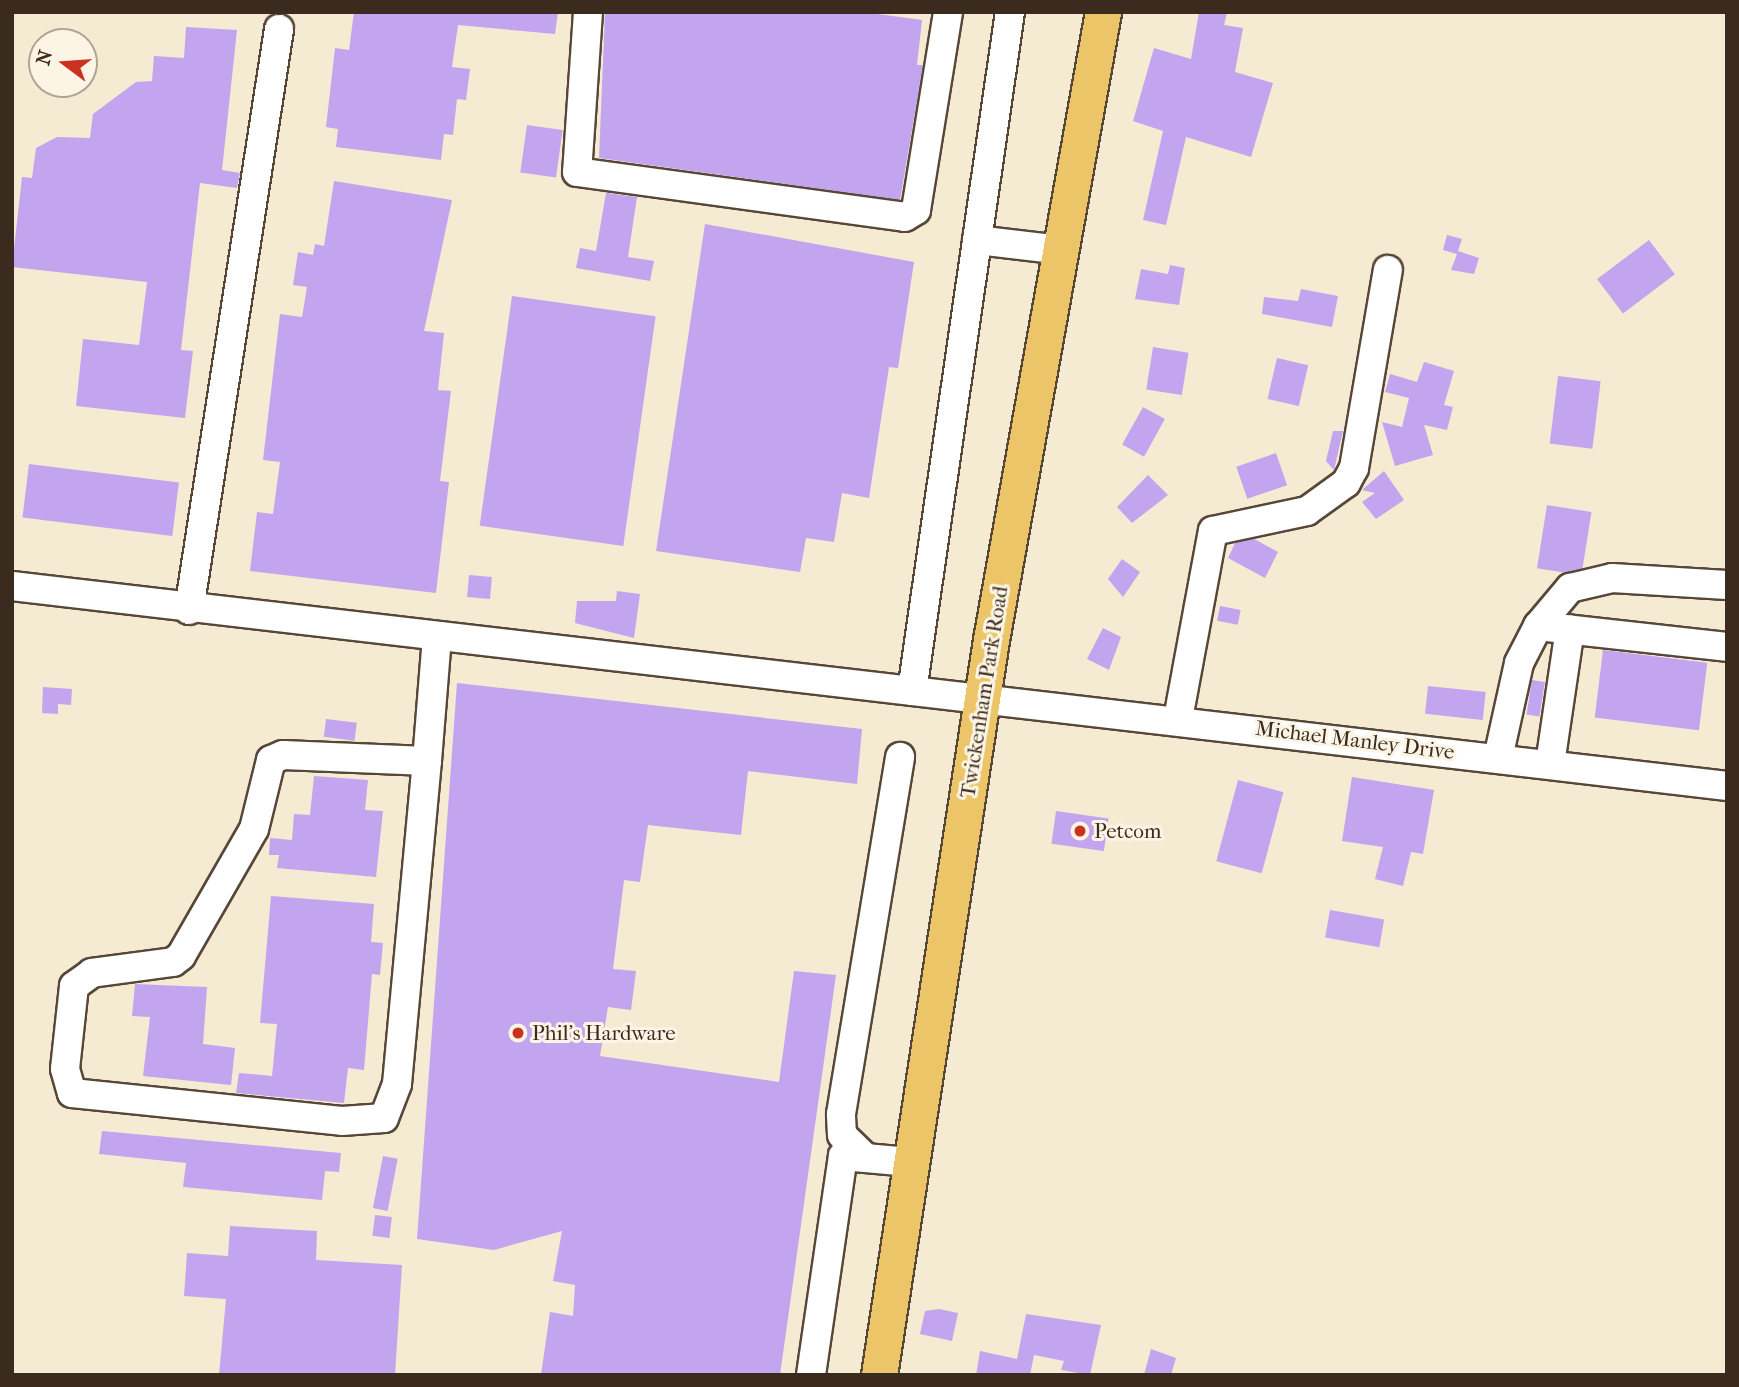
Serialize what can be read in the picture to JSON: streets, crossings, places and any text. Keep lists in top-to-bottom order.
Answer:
{
  "streets": {
    "main road": ["Twickenham Park Road"],
    "street": ["Michael Manley Drive"]
  },
  "crossings": [
    ["Twickenham Park Road", "Michael Manley Drive"]
  ],
  "places": ["Petcom", "Phil's Hardware"],
  "north": "left"
}
